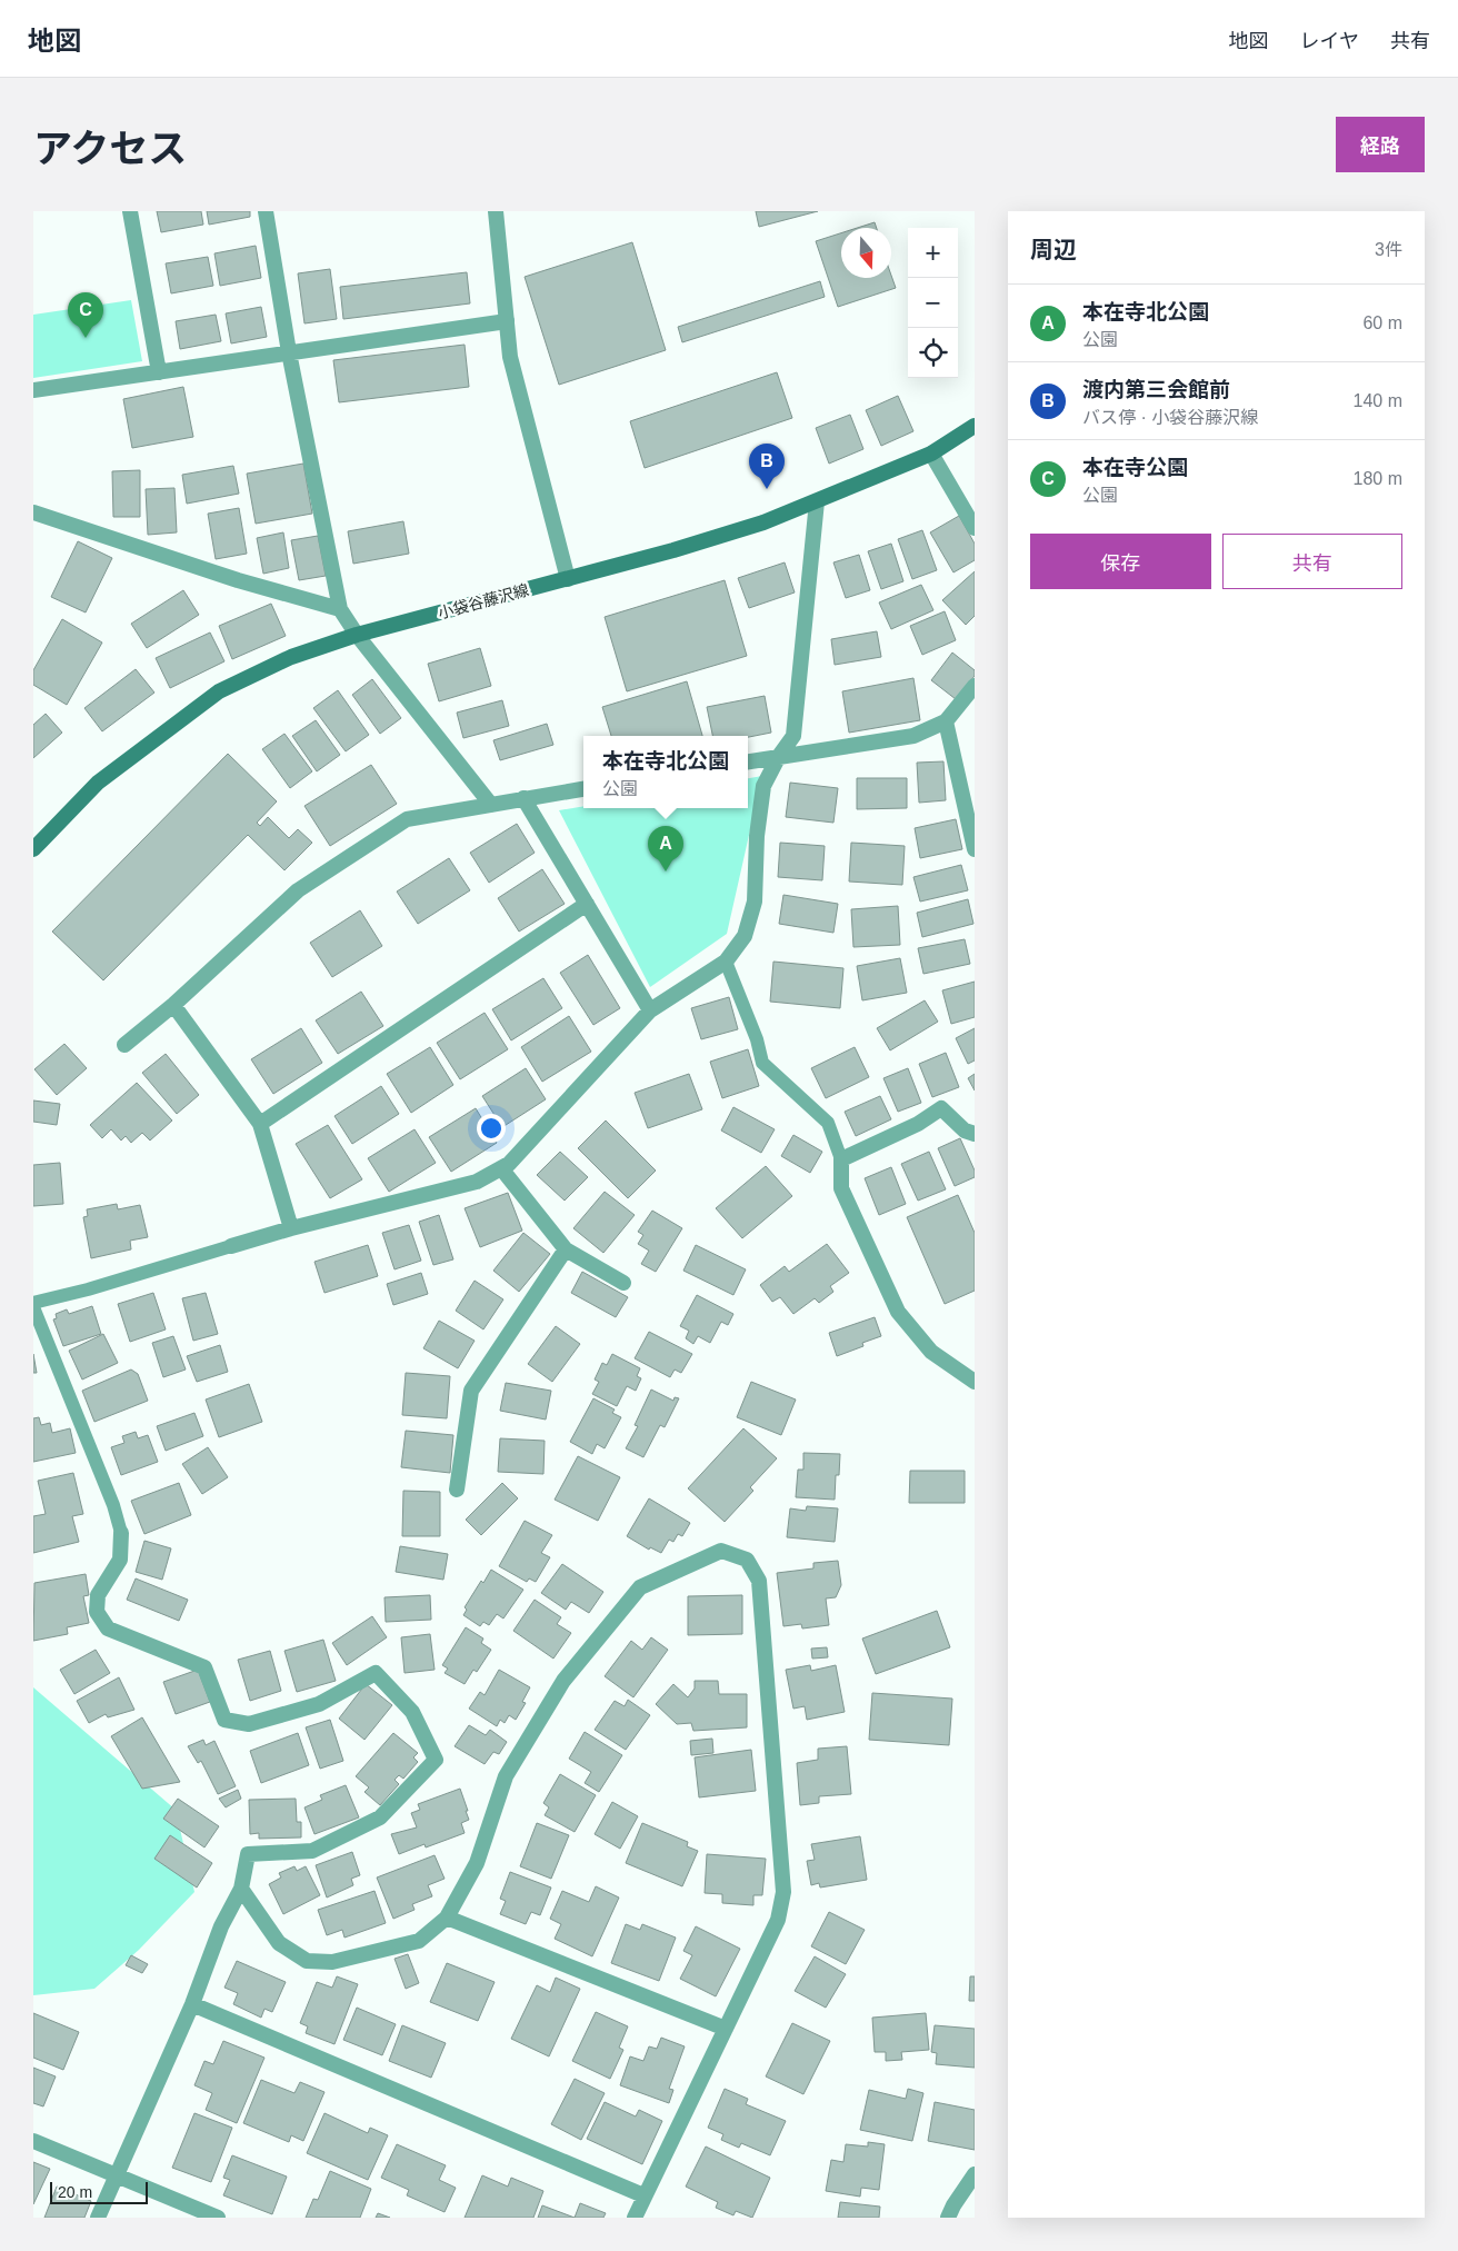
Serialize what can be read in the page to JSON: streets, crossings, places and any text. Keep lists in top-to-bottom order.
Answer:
{
  "streets": {
    "main road": ["小袋谷藤沢線"]
  },
  "scale_bar": "20 m",
  "north": "bottom",
  "page": {
    "header": "地図",
    "nav": ["地図", "レイヤ", "共有"],
    "title": "アクセス",
    "buttons": [
      "経路",
      ["保存", "共有"]
    ],
    "heading": ["周辺", "3件"],
    "map_buttons": ["+", "−"],
    "list": [
      {
        "mark": "A",
        "name": "本在寺北公園",
        "note": "公園",
        "value": "60 m"
      },
      {
        "mark": "B",
        "name": "渡内第三会館前",
        "note": "バス停 · 小袋谷藤沢線",
        "value": "140 m"
      },
      {
        "mark": "C",
        "name": "本在寺公園",
        "note": "公園",
        "value": "180 m"
      }
    ],
    "pins": ["C", "B", "A"],
    "popup": ["本在寺北公園", "公園"],
    "scale": "20 m"
  }
}
